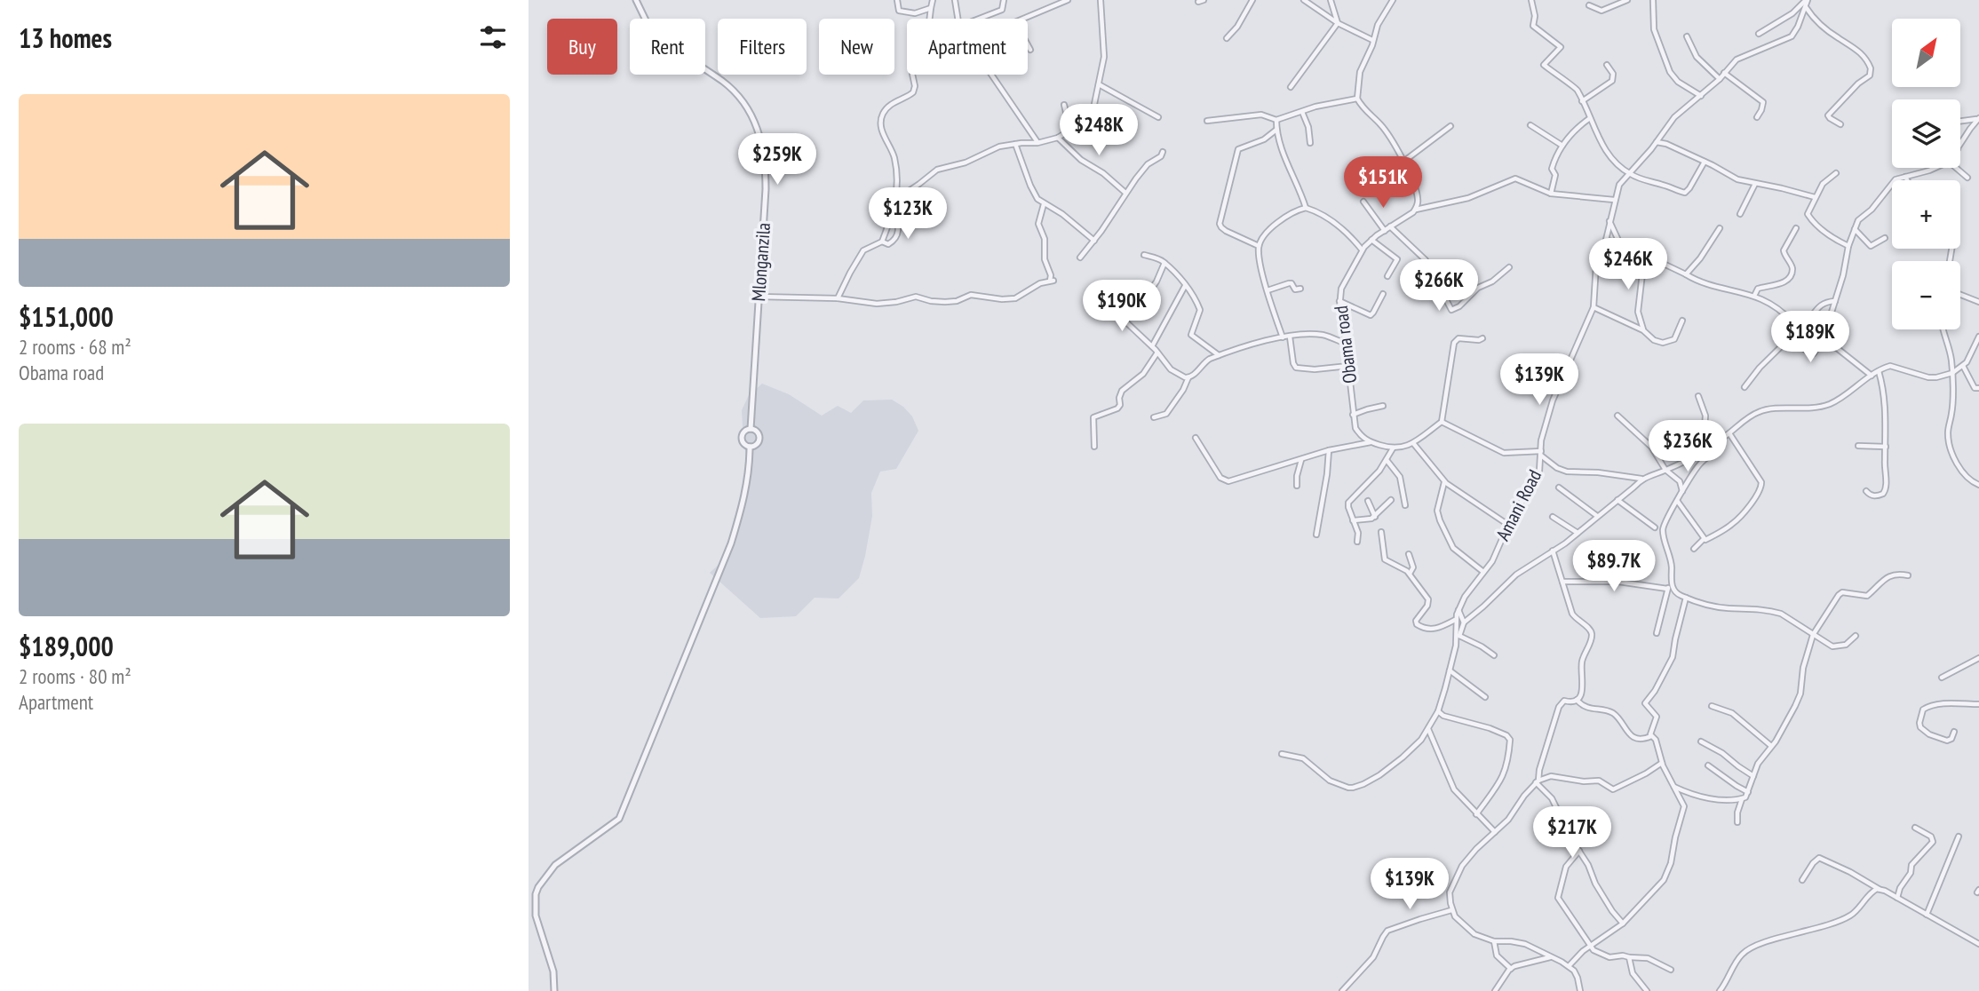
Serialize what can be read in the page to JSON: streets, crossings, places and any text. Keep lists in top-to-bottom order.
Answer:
{
  "streets": {
    "street": ["Mlonganzila", "Obama road", "Amani Road"]
  },
  "crossings": [
    ["Obama road", "Amani Road"]
  ],
  "north": "top right",
  "page": {
    "heading": "13 homes",
    "map_buttons": ["+", "−"],
    "chip": [
      "Buy",
      "Rent",
      "Filters",
      "New",
      "Apartment"
    ],
    "list": [
      {
        "name": "$151,000",
        "note": "2 rooms · 68 m² · Obama road"
      },
      {
        "name": "$189,000",
        "note": "2 rooms · 80 m² · Apartment"
      }
    ],
    "price": [
      "$248K",
      "$259K",
      "$151K",
      "$123K",
      "$246K",
      "$266K",
      "$190K",
      "$189K",
      "$139K",
      "$236K",
      "$89.7K",
      "$217K",
      "$139K"
    ]
  }
}
